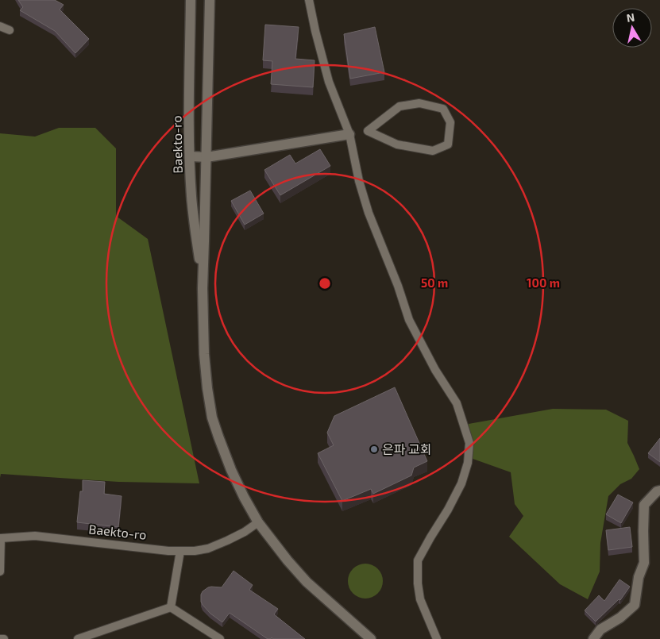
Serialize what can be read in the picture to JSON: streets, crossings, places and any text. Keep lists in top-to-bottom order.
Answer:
{
  "streets": {
    "street": ["Baekto-ro"]
  },
  "places": ["은파 교회"],
  "north": "top",
  "rings": ["50 m", "100 m"]
}
